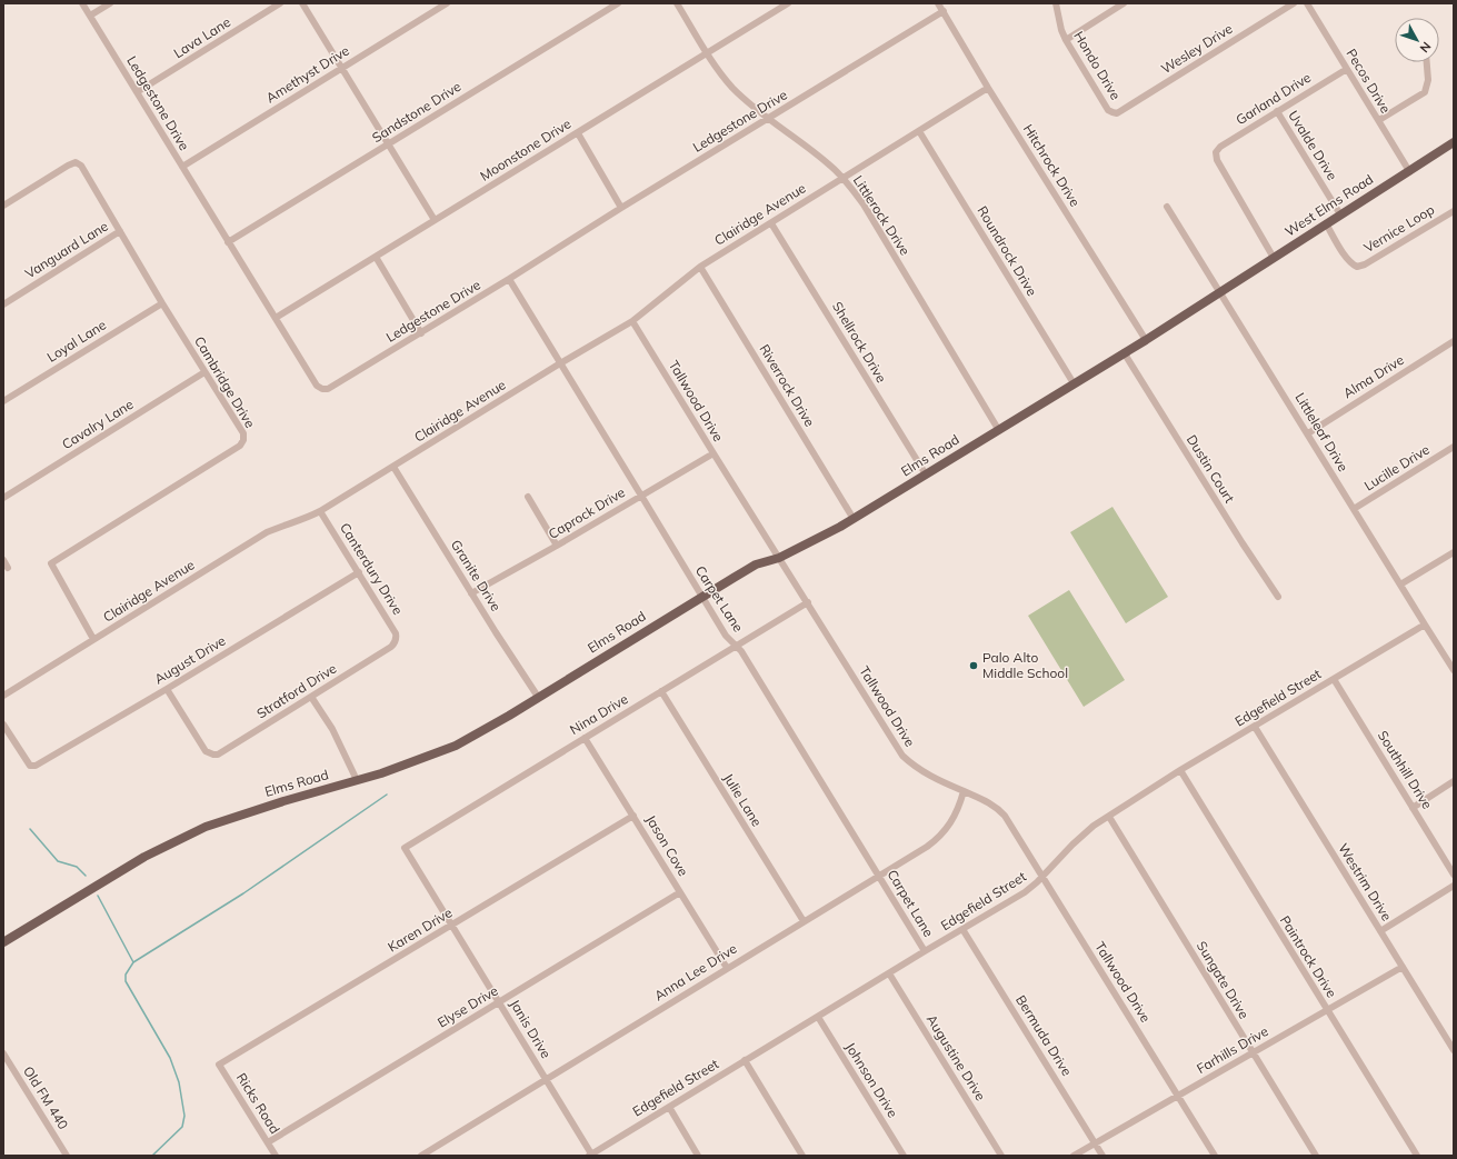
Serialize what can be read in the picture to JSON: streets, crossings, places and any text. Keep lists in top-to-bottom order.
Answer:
{
  "streets": {
    "main road": ["West Elms Road", "Elms Road"],
    "street": [
      "Lava Lane",
      "Wesley Drive",
      "Hondo Drive",
      "Amethyst Drive",
      "Pecos Drive",
      "Garland Drive",
      "Ledgestone Drive",
      "Sandstone Drive",
      "Uvalde Drive",
      "Moonstone Drive",
      "Hitchrock Drive",
      "Clairidge Avenue",
      "Littlerock Drive",
      "Vernice Loop",
      "Vanguard Lane",
      "Roundrock Drive",
      "Loyal Lane",
      "Shellrock Drive",
      "Alma Drive",
      "Cambridge Drive",
      "Riverrock Drive",
      "Tallwood Drive",
      "Cavalry Lane",
      "Littleleaf Drive",
      "Lucille Drive",
      "Dustin Court",
      "Caprock Drive",
      "Canterdury Drive",
      "Granite Drive",
      "Carpet Lane",
      "August Drive",
      "Stratford Drive",
      "Edgefield Street",
      "Nina Drive",
      "Southhill Drive",
      "Julie Lane",
      "Jason Cove",
      "Westrim Drive",
      "Karen Drive",
      "Paintrock Drive",
      "Anna Lee Drive",
      "Sungate Drive",
      "Elyse Drive",
      "Janis Drive",
      "Bermuda Drive",
      "Farhills Drive",
      "Augustine Drive",
      "Johnson Drive",
      "Old FM 440",
      "Ricks Road"
    ]
  },
  "crossings": [
    ["Lava Lane", "Ledgestone Drive"],
    ["Wesley Drive", "Hondo Drive"],
    ["Amethyst Drive", "Ledgestone Drive"],
    ["Pecos Drive", "Garland Drive"],
    ["Pecos Drive", "West Elms Road"],
    ["Garland Drive", "Uvalde Drive"],
    ["Garland Drive", "West Elms Road"],
    ["Ledgestone Drive", "Sandstone Drive"],
    ["Ledgestone Drive", "Moonstone Drive"],
    ["Ledgestone Drive", "Hitchrock Drive"],
    ["Ledgestone Drive", "Littlerock Drive"],
    ["Ledgestone Drive", "Carpet Lane"],
    ["Uvalde Drive", "West Elms Road"],
    ["Moonstone Drive", "Littlerock Drive"],
    ["Hitchrock Drive", "Elms Road"],
    ["West Elms Road", "Vernice Loop"],
    ["West Elms Road", "Littleleaf Drive"],
    ["West Elms Road", "Elms Road"],
    ["Clairidge Avenue", "Littlerock Drive"],
    ["Clairidge Avenue", "Roundrock Drive"],
    ["Clairidge Avenue", "Shellrock Drive"],
    ["Clairidge Avenue", "Cambridge Drive"],
    ["Clairidge Avenue", "Riverrock Drive"],
    ["Clairidge Avenue", "Tallwood Drive"],
    ["Clairidge Avenue", "Canterdury Drive"],
    ["Clairidge Avenue", "Granite Drive"],
    ["Clairidge Avenue", "Carpet Lane"],
    ["Littlerock Drive", "Elms Road"],
    ["Vanguard Lane", "Cambridge Drive"],
    ["Roundrock Drive", "Elms Road"],
    ["Loyal Lane", "Cambridge Drive"],
    ["Shellrock Drive", "Elms Road"],
    ["Alma Drive", "Littleleaf Drive"],
    ["Cambridge Drive", "Cavalry Lane"],
    ["Riverrock Drive", "Elms Road"],
    ["Tallwood Drive", "Elms Road"],
    ["Tallwood Drive", "Caprock Drive"],
    ["Tallwood Drive", "Edgefield Street"],
    ["Tallwood Drive", "Nina Drive"],
    ["Tallwood Drive", "Anna Lee Drive"],
    ["Tallwood Drive", "Farhills Drive"],
    ["Littleleaf Drive", "Elms Road"],
    ["Littleleaf Drive", "Lucille Drive"],
    ["Littleleaf Drive", "Edgefield Street"],
    ["Elms Road", "Dustin Court"],
    ["Elms Road", "Granite Drive"],
    ["Elms Road", "Carpet Lane"],
    ["Caprock Drive", "Granite Drive"],
    ["Caprock Drive", "Carpet Lane"],
    ["Canterdury Drive", "August Drive"],
    ["Canterdury Drive", "Stratford Drive"],
    ["Carpet Lane", "Edgefield Street"],
    ["Carpet Lane", "Nina Drive"],
    ["Carpet Lane", "Anna Lee Drive"],
    ["August Drive", "Stratford Drive"],
    ["Edgefield Street", "Southhill Drive"],
    ["Edgefield Street", "Westrim Drive"],
    ["Edgefield Street", "Paintrock Drive"],
    ["Edgefield Street", "Sungate Drive"],
    ["Edgefield Street", "Janis Drive"],
    ["Edgefield Street", "Bermuda Drive"],
    ["Edgefield Street", "Augustine Drive"],
    ["Edgefield Street", "Johnson Drive"],
    ["Nina Drive", "Julie Lane"],
    ["Nina Drive", "Jason Cove"],
    ["Nina Drive", "Janis Drive"],
    ["Julie Lane", "Anna Lee Drive"],
    ["Jason Cove", "Karen Drive"],
    ["Jason Cove", "Anna Lee Drive"],
    ["Jason Cove", "Elyse Drive"],
    ["Westrim Drive", "Farhills Drive"],
    ["Karen Drive", "Janis Drive"],
    ["Karen Drive", "Ricks Road"],
    ["Paintrock Drive", "Farhills Drive"],
    ["Anna Lee Drive", "Janis Drive"],
    ["Sungate Drive", "Farhills Drive"],
    ["Elyse Drive", "Janis Drive"],
    ["Elyse Drive", "Ricks Road"],
    ["Bermuda Drive", "Farhills Drive"]
  ],
  "places": ["Palo Alto Middle School"],
  "north": "bottom right"
}
